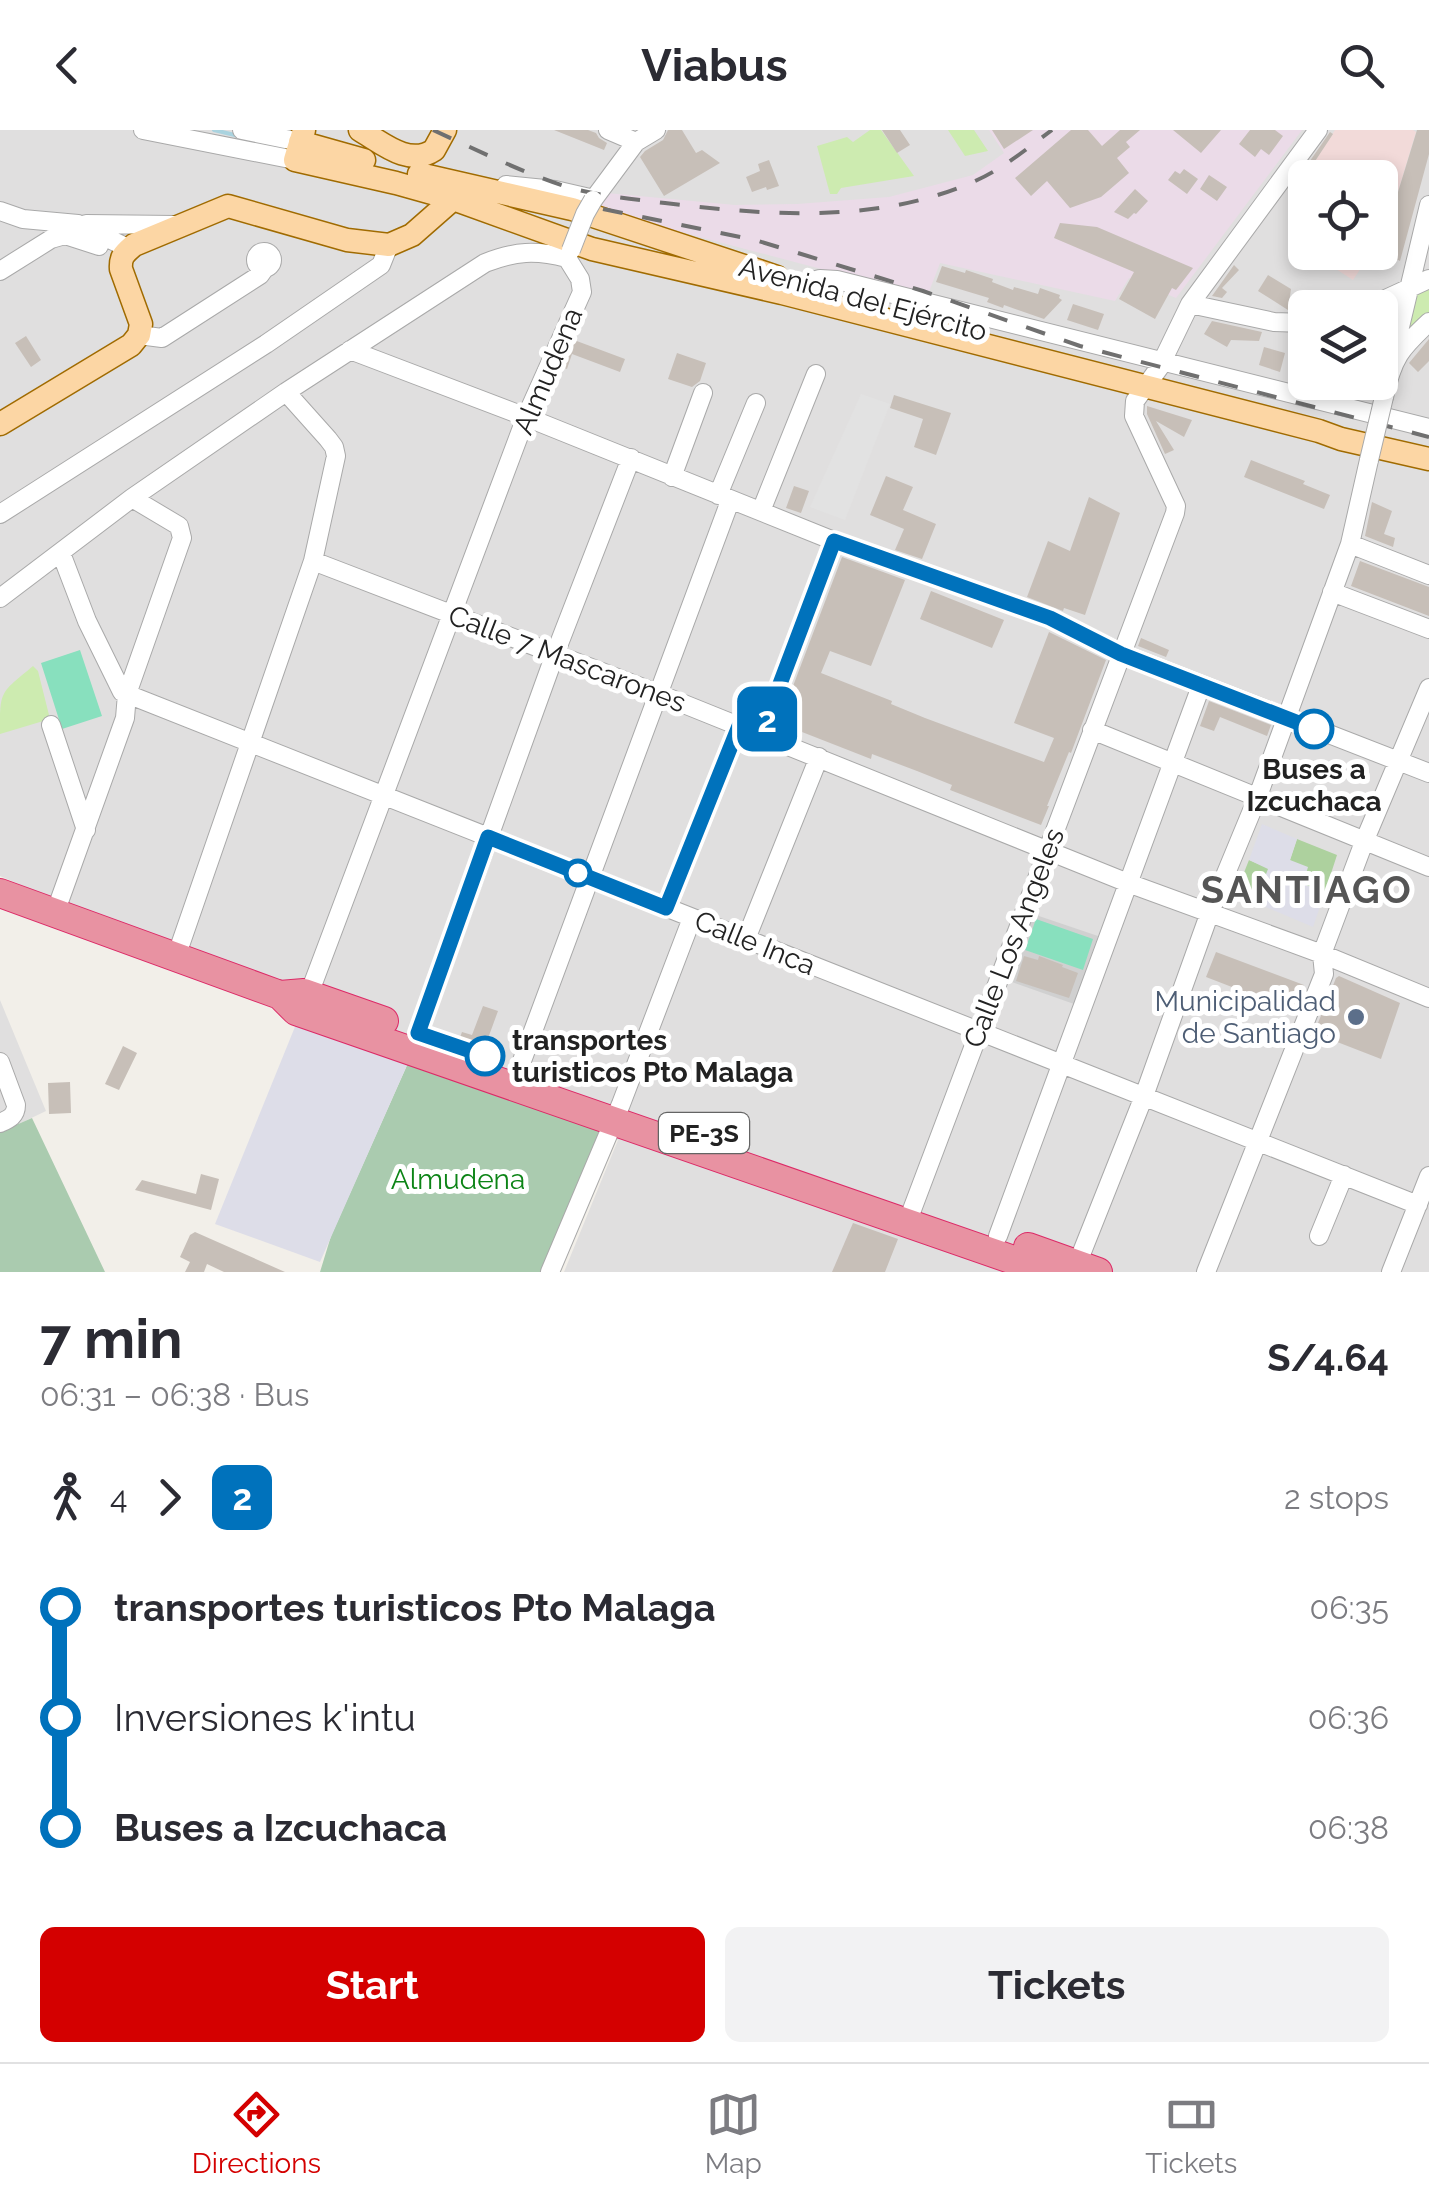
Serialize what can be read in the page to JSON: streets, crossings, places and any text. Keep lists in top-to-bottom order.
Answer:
{
  "streets": {
    "highway": ["PE-3S"],
    "main road": ["Avenida del Ejército"],
    "street": [
      "Almudena",
      "Calle 7 Mascarones",
      "Calle Los Angeles",
      "Calle Inca"
    ]
  },
  "crossings": [
    ["Avenida del Ejército", "Calle Los Angeles"],
    ["Almudena", "Calle 7 Mascarones"],
    ["Almudena", "Calle Inca"],
    ["Almudena", "PE-3S"],
    ["Calle 7 Mascarones", "Calle Los Angeles"],
    ["Calle Los Angeles", "Calle Inca"],
    ["Calle Los Angeles", "PE-3S"]
  ],
  "districts": ["SANTIAGO"],
  "parks": ["Almudena"],
  "places": ["Buses a Izcuchaca", "Municipalidad de Santiago", "transportes turisticos Pto Malaga"],
  "lines": ["bus line 2"],
  "page": {
    "header": "Viabus",
    "on_map": "2",
    "heading": ["7 min", "06:31 – 06:38 · Bus", "S/4.64"],
    "legs": ["4", "2", "2 stops"],
    "list": [
      {
        "name": "transportes turisticos Pto Malaga",
        "value": "06:35"
      },
      {
        "name": "Inversiones k'intu",
        "value": "06:36"
      },
      {
        "name": "Buses a Izcuchaca",
        "value": "06:38"
      }
    ],
    "buttons": ["Start", "Tickets"],
    "tabs": ["Directions", "Map", "Tickets"]
  }
}
